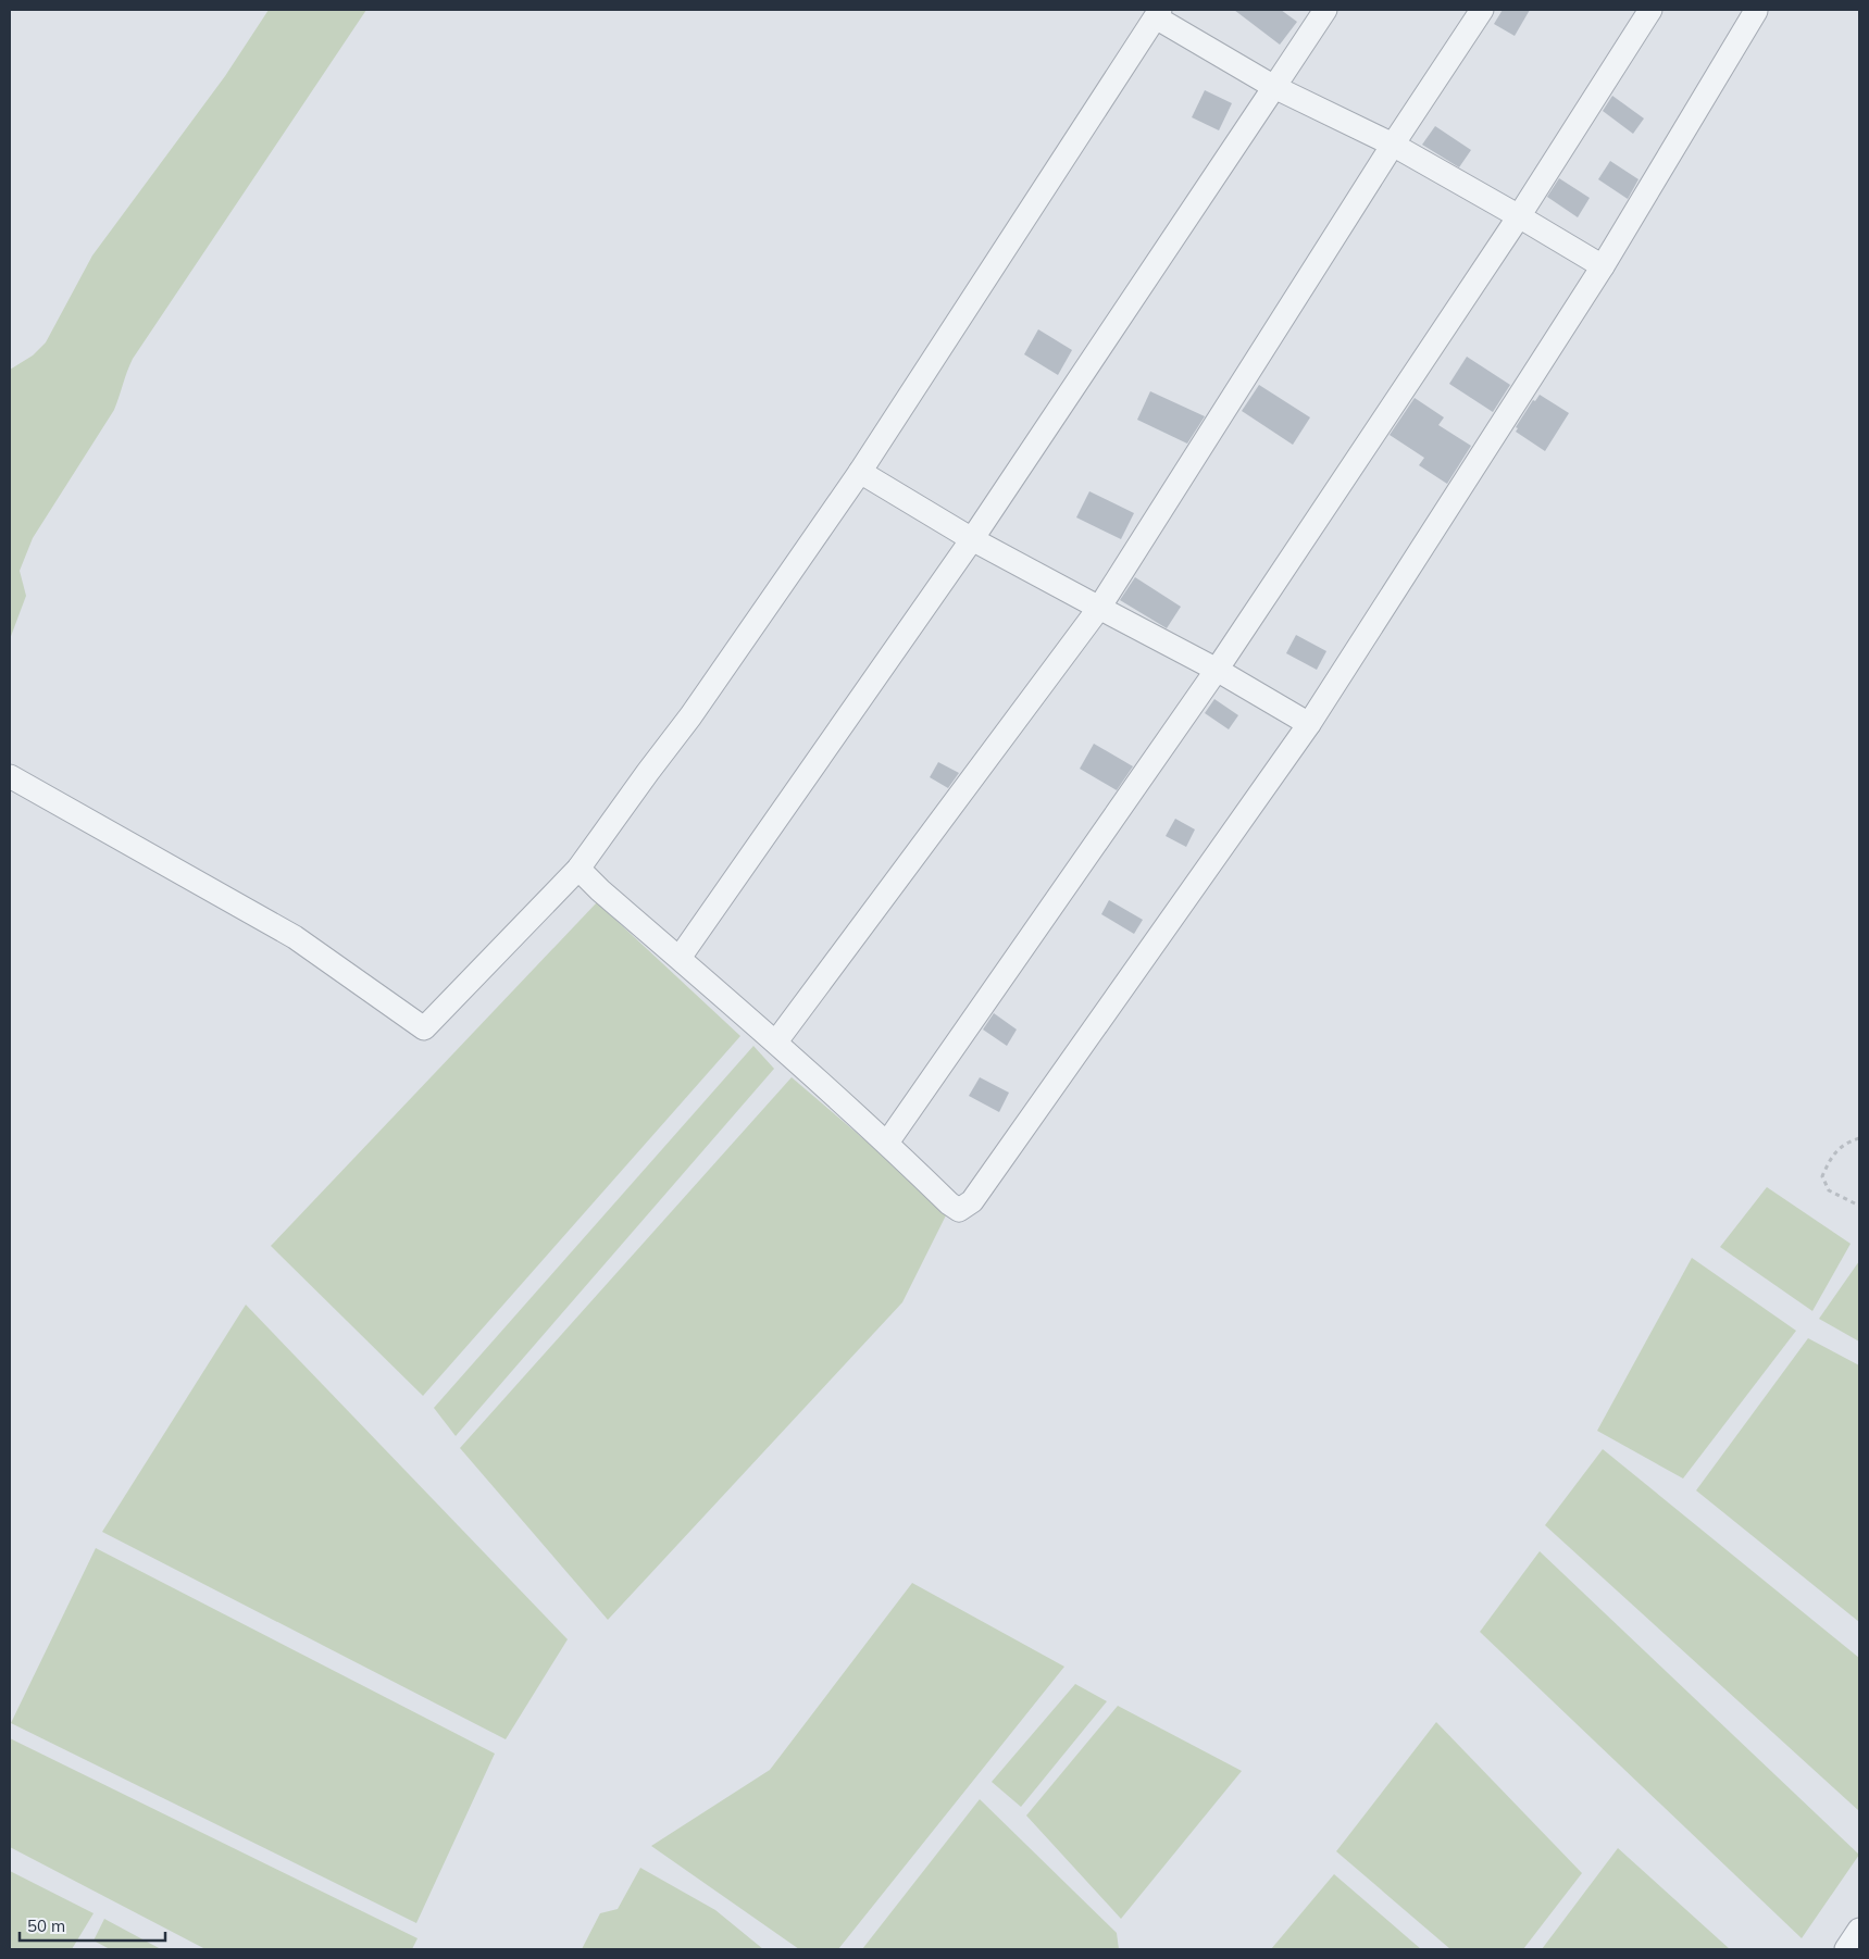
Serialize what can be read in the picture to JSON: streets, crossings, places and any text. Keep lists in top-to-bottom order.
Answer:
{
  "scale_bar": "50 m"
}
